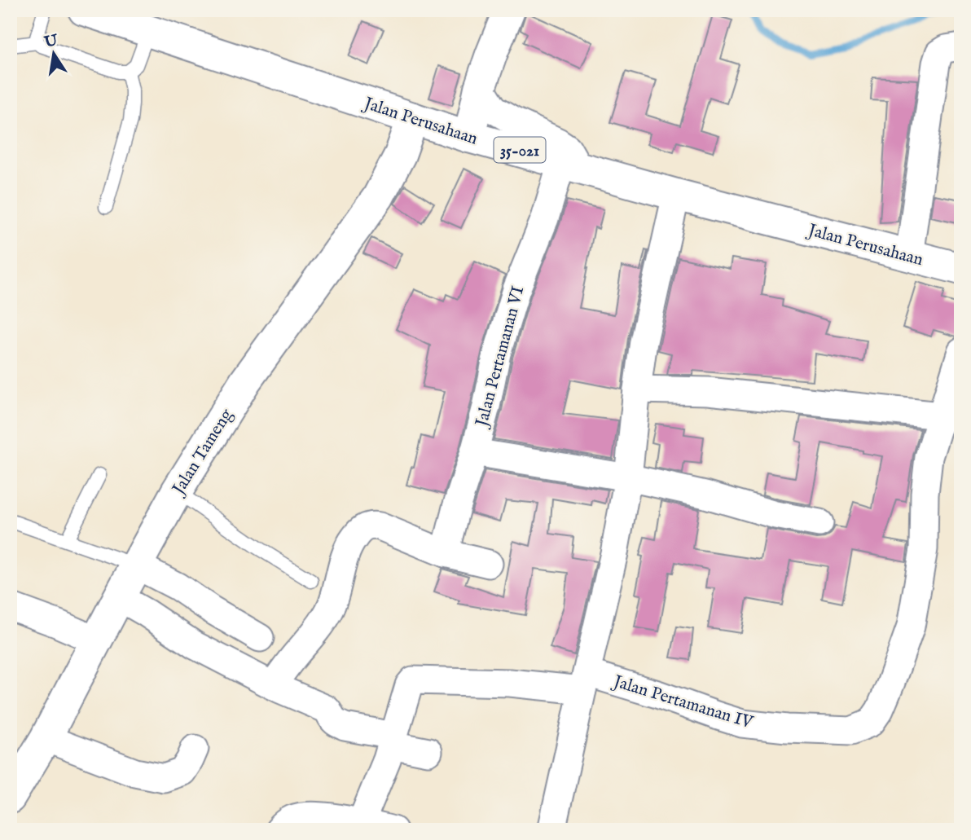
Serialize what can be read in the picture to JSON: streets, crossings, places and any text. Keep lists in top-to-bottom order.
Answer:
{
  "streets": {
    "street": [
      "Jalan Perusahaan",
      "35-021",
      "Jalan Pertamanan VI",
      "Jalan Tameng",
      "Jalan Pertamanan IV"
    ]
  },
  "crossings": [
    ["Jalan Perusahaan", "Jalan Pertamanan VI"],
    ["Jalan Perusahaan", "Jalan Tameng"]
  ],
  "north": "top"
}
